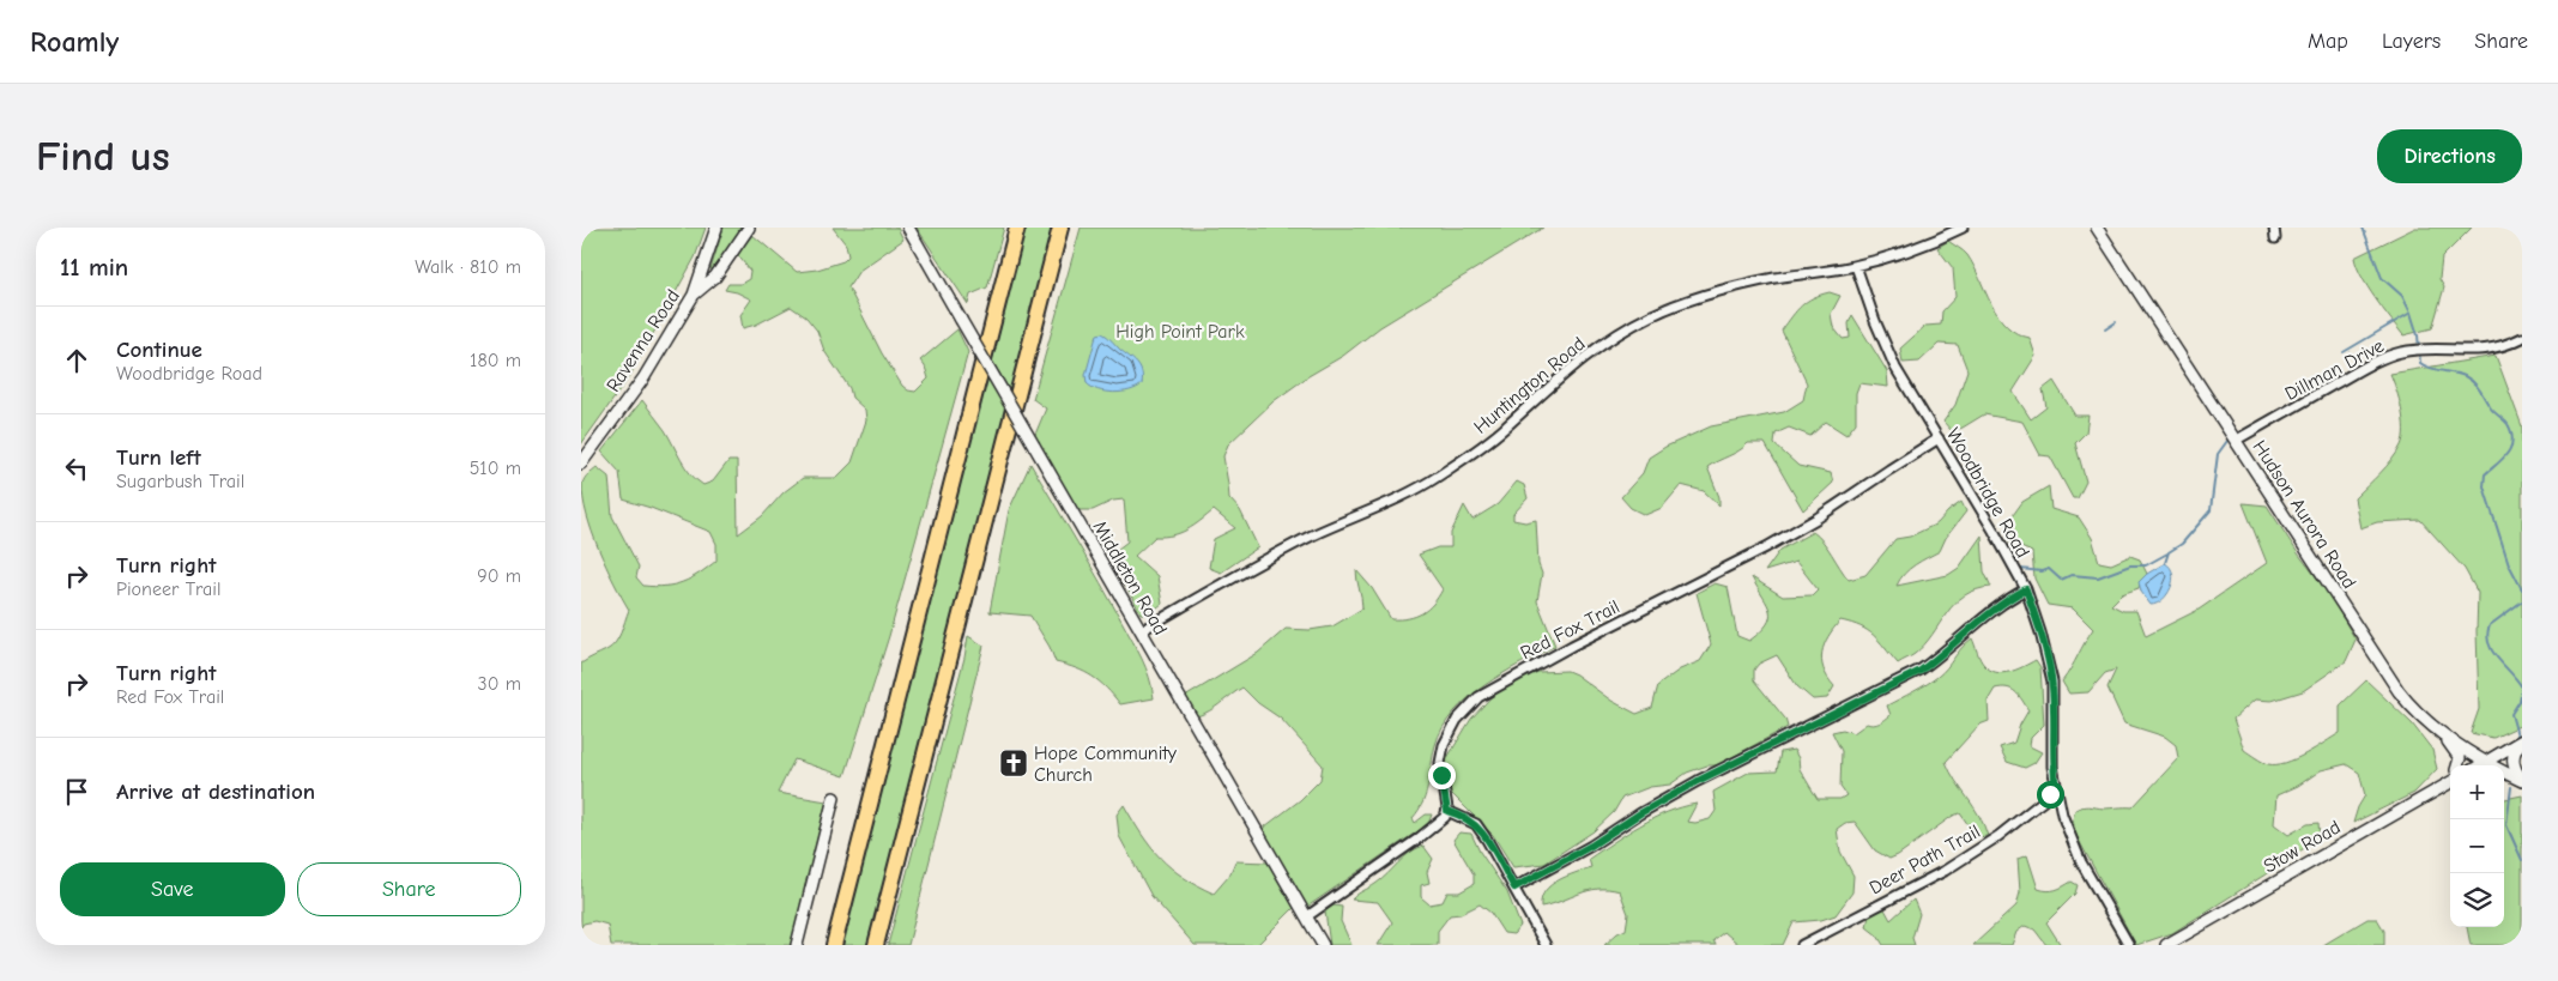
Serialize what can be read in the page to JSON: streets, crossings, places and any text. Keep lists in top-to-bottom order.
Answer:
{
  "streets": {
    "street": [
      "Ravenna Road",
      "Dillman Drive",
      "Huntington Road",
      "Woodbridge Road",
      "Hudson Aurora Road",
      "Middleton Road",
      "Red Fox Trail",
      "Stow Road",
      "Deer Path Trail"
    ]
  },
  "crossings": [
    ["Dillman Drive", "Hudson Aurora Road"],
    ["Huntington Road", "Woodbridge Road"],
    ["Huntington Road", "Middleton Road"],
    ["Woodbridge Road", "Red Fox Trail"],
    ["Woodbridge Road", "Deer Path Trail"]
  ],
  "parks": ["High Point Park"],
  "places": {
    "church": ["Hope Community Church"]
  },
  "page": {
    "header": "Roamly",
    "nav": ["Map", "Layers", "Share"],
    "buttons": [
      "Directions",
      ["Save", "Share"]
    ],
    "title": "Find us",
    "heading": ["11 min", "Walk · 810 m"],
    "list": [
      ["Continue", "Woodbridge Road", "180 m"],
      ["Turn left", "Sugarbush Trail", "510 m"],
      ["Turn right", "Pioneer Trail", "90 m"],
      ["Turn right", "Red Fox Trail", "30 m"],
      "Arrive at destination"
    ],
    "map_buttons": ["+", "−"]
  }
}
